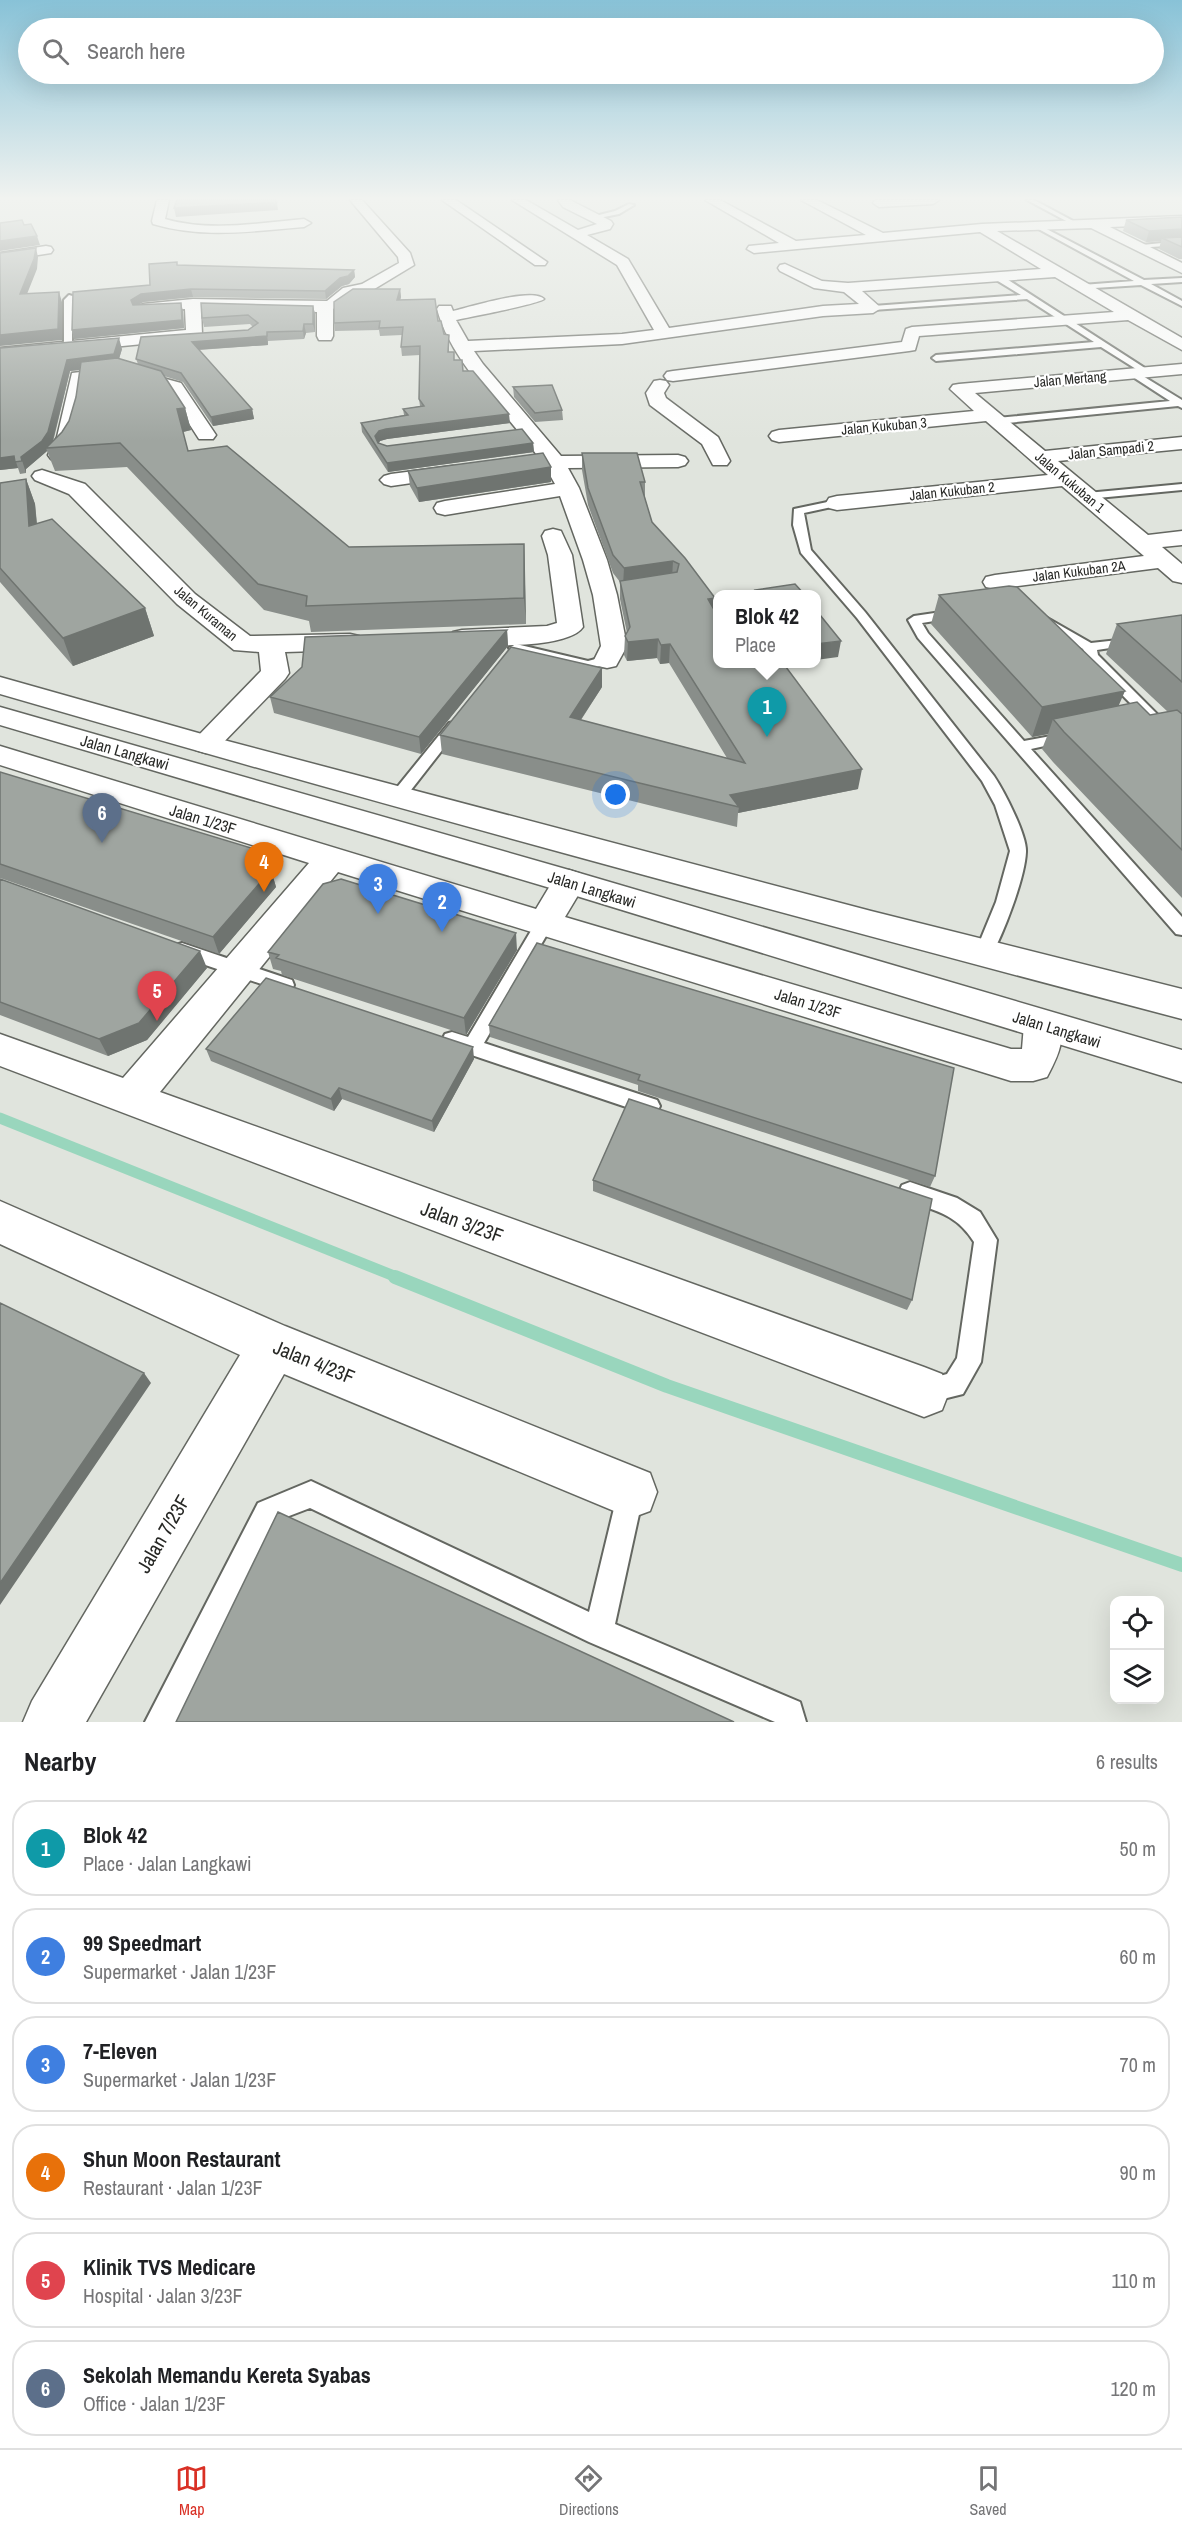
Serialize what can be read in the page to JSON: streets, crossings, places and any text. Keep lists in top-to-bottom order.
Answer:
{
  "streets": {
    "street": [
      "Jalan Mertang",
      "Jalan Kukuban 3",
      "Jalan Sampadi 2",
      "Jalan Kukuban 1",
      "Jalan Kukuban 2",
      "Jalan Kukuban 2A",
      "Jalan Kuraman",
      "Jalan Langkawi",
      "Jalan 1/23F",
      "Jalan 3/23F",
      "Jalan 4/23F",
      "Jalan 7/23F"
    ]
  },
  "crossings": [
    ["Jalan Mertang", "Jalan Kukuban 1"],
    ["Jalan Kukuban 3", "Jalan Kukuban 1"],
    ["Jalan Sampadi 2", "Jalan Kukuban 1"],
    ["Jalan Kukuban 1", "Jalan Kukuban 2"],
    ["Jalan Kukuban 1", "Jalan Kukuban 2A"],
    ["Jalan Langkawi", "Jalan 1/23F"],
    ["Jalan 4/23F", "Jalan 7/23F"]
  ],
  "page": {
    "search": "Search here",
    "popup": ["Blok 42", "Place"],
    "pins": [
      "1",
      "6",
      "4",
      "3",
      "2",
      "5"
    ],
    "heading": ["Nearby", "6 results"],
    "list": [
      {
        "mark": "1",
        "name": "Blok 42",
        "note": "Place · Jalan Langkawi",
        "value": "50 m"
      },
      {
        "mark": "2",
        "name": "99 Speedmart",
        "note": "Supermarket · Jalan 1/23F",
        "value": "60 m"
      },
      {
        "mark": "3",
        "name": "7-Eleven",
        "note": "Supermarket · Jalan 1/23F",
        "value": "70 m"
      },
      {
        "mark": "4",
        "name": "Shun Moon Restaurant",
        "note": "Restaurant · Jalan 1/23F",
        "value": "90 m"
      },
      {
        "mark": "5",
        "name": "Klinik TVS Medicare",
        "note": "Hospital · Jalan 3/23F",
        "value": "110 m"
      },
      {
        "mark": "6",
        "name": "Sekolah Memandu Kereta Syabas",
        "note": "Office · Jalan 1/23F",
        "value": "120 m"
      }
    ],
    "nav": ["Map", "Directions", "Saved"]
  }
}
